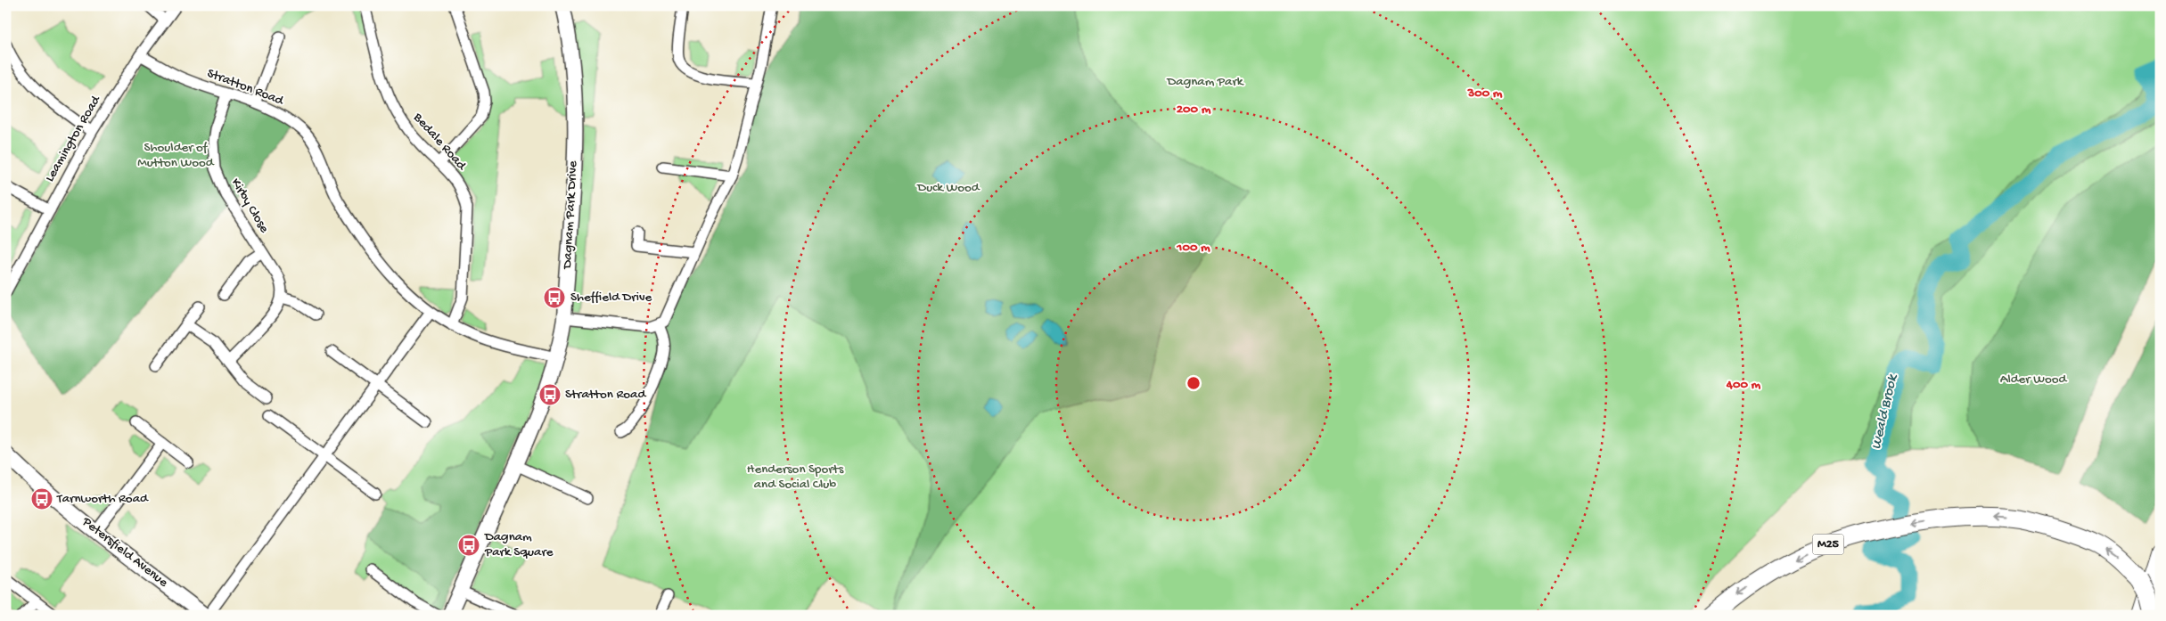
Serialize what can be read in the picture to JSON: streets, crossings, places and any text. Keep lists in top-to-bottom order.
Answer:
{
  "streets": {
    "highway": ["M25"],
    "street": [
      "Stratton Road",
      "Leamington Road",
      "Bedale Road",
      "Kirby Close",
      "Dagnam Park Drive",
      "Petersfield Avenue"
    ]
  },
  "crossings": [
    ["Stratton Road", "Leamington Road"],
    ["Stratton Road", "Bedale Road"],
    ["Stratton Road", "Kirby Close"],
    ["Stratton Road", "Dagnam Park Drive"]
  ],
  "water": ["Weald Brook"],
  "parks": [
    "Dagnam Park",
    "Shoulder of Mutton Wood",
    "Duck Wood",
    "Alder Wood",
    "Henderson Sports and Social Club"
  ],
  "places": {
    "bus stop": [
      "Sheffield Drive",
      "Stratton Road",
      "Tarnworth Road",
      "Dagnam Park Square"
    ]
  },
  "rings": [
    "300 m",
    "200 m",
    "100 m",
    "400 m"
  ]
}
